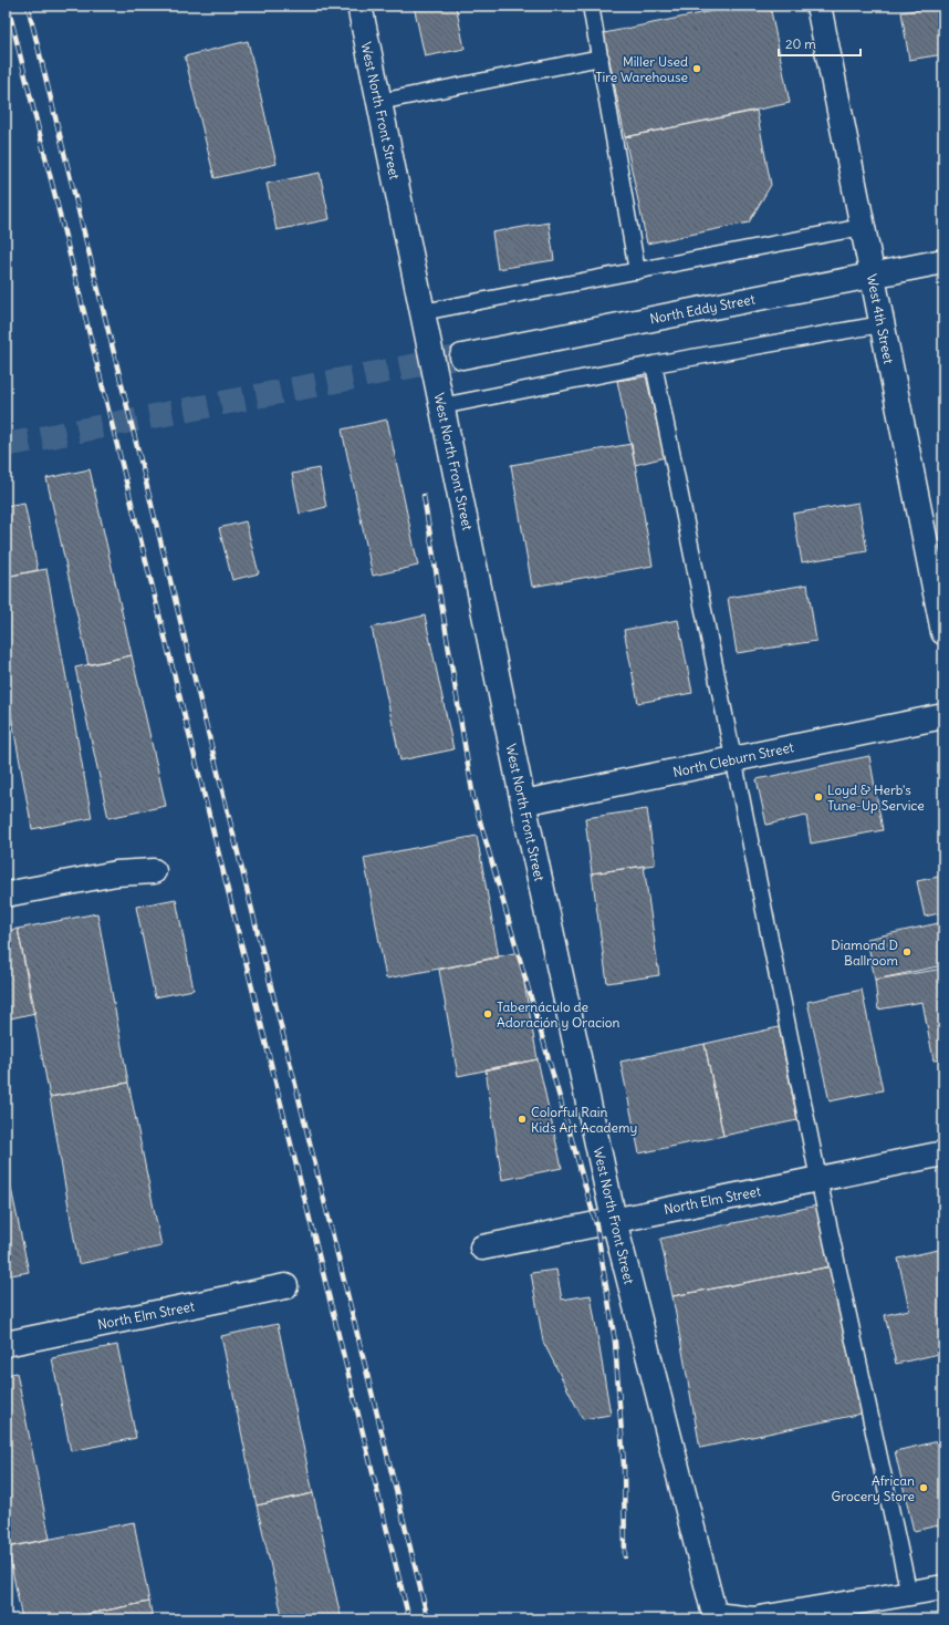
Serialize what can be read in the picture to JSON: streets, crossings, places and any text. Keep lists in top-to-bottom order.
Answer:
{
  "streets": {
    "street": [
      "West North Front Street",
      "North Eddy Street",
      "West 4th Street",
      "North Cleburn Street",
      "North Elm Street"
    ]
  },
  "crossings": [
    ["West North Front Street", "North Cleburn Street"],
    ["West North Front Street", "North Elm Street"],
    ["North Eddy Street", "West 4th Street"]
  ],
  "places": [
    "Miller Used Tire Warehouse",
    "Loyd & Herb's Tune-Up Service",
    "Diamond D Ballroom",
    "Tabernáculo de Adoración y Oracion",
    "Colorful Rain Kids Art Academy",
    "African Grocery Store"
  ],
  "scale_bar": "20 m"
}
